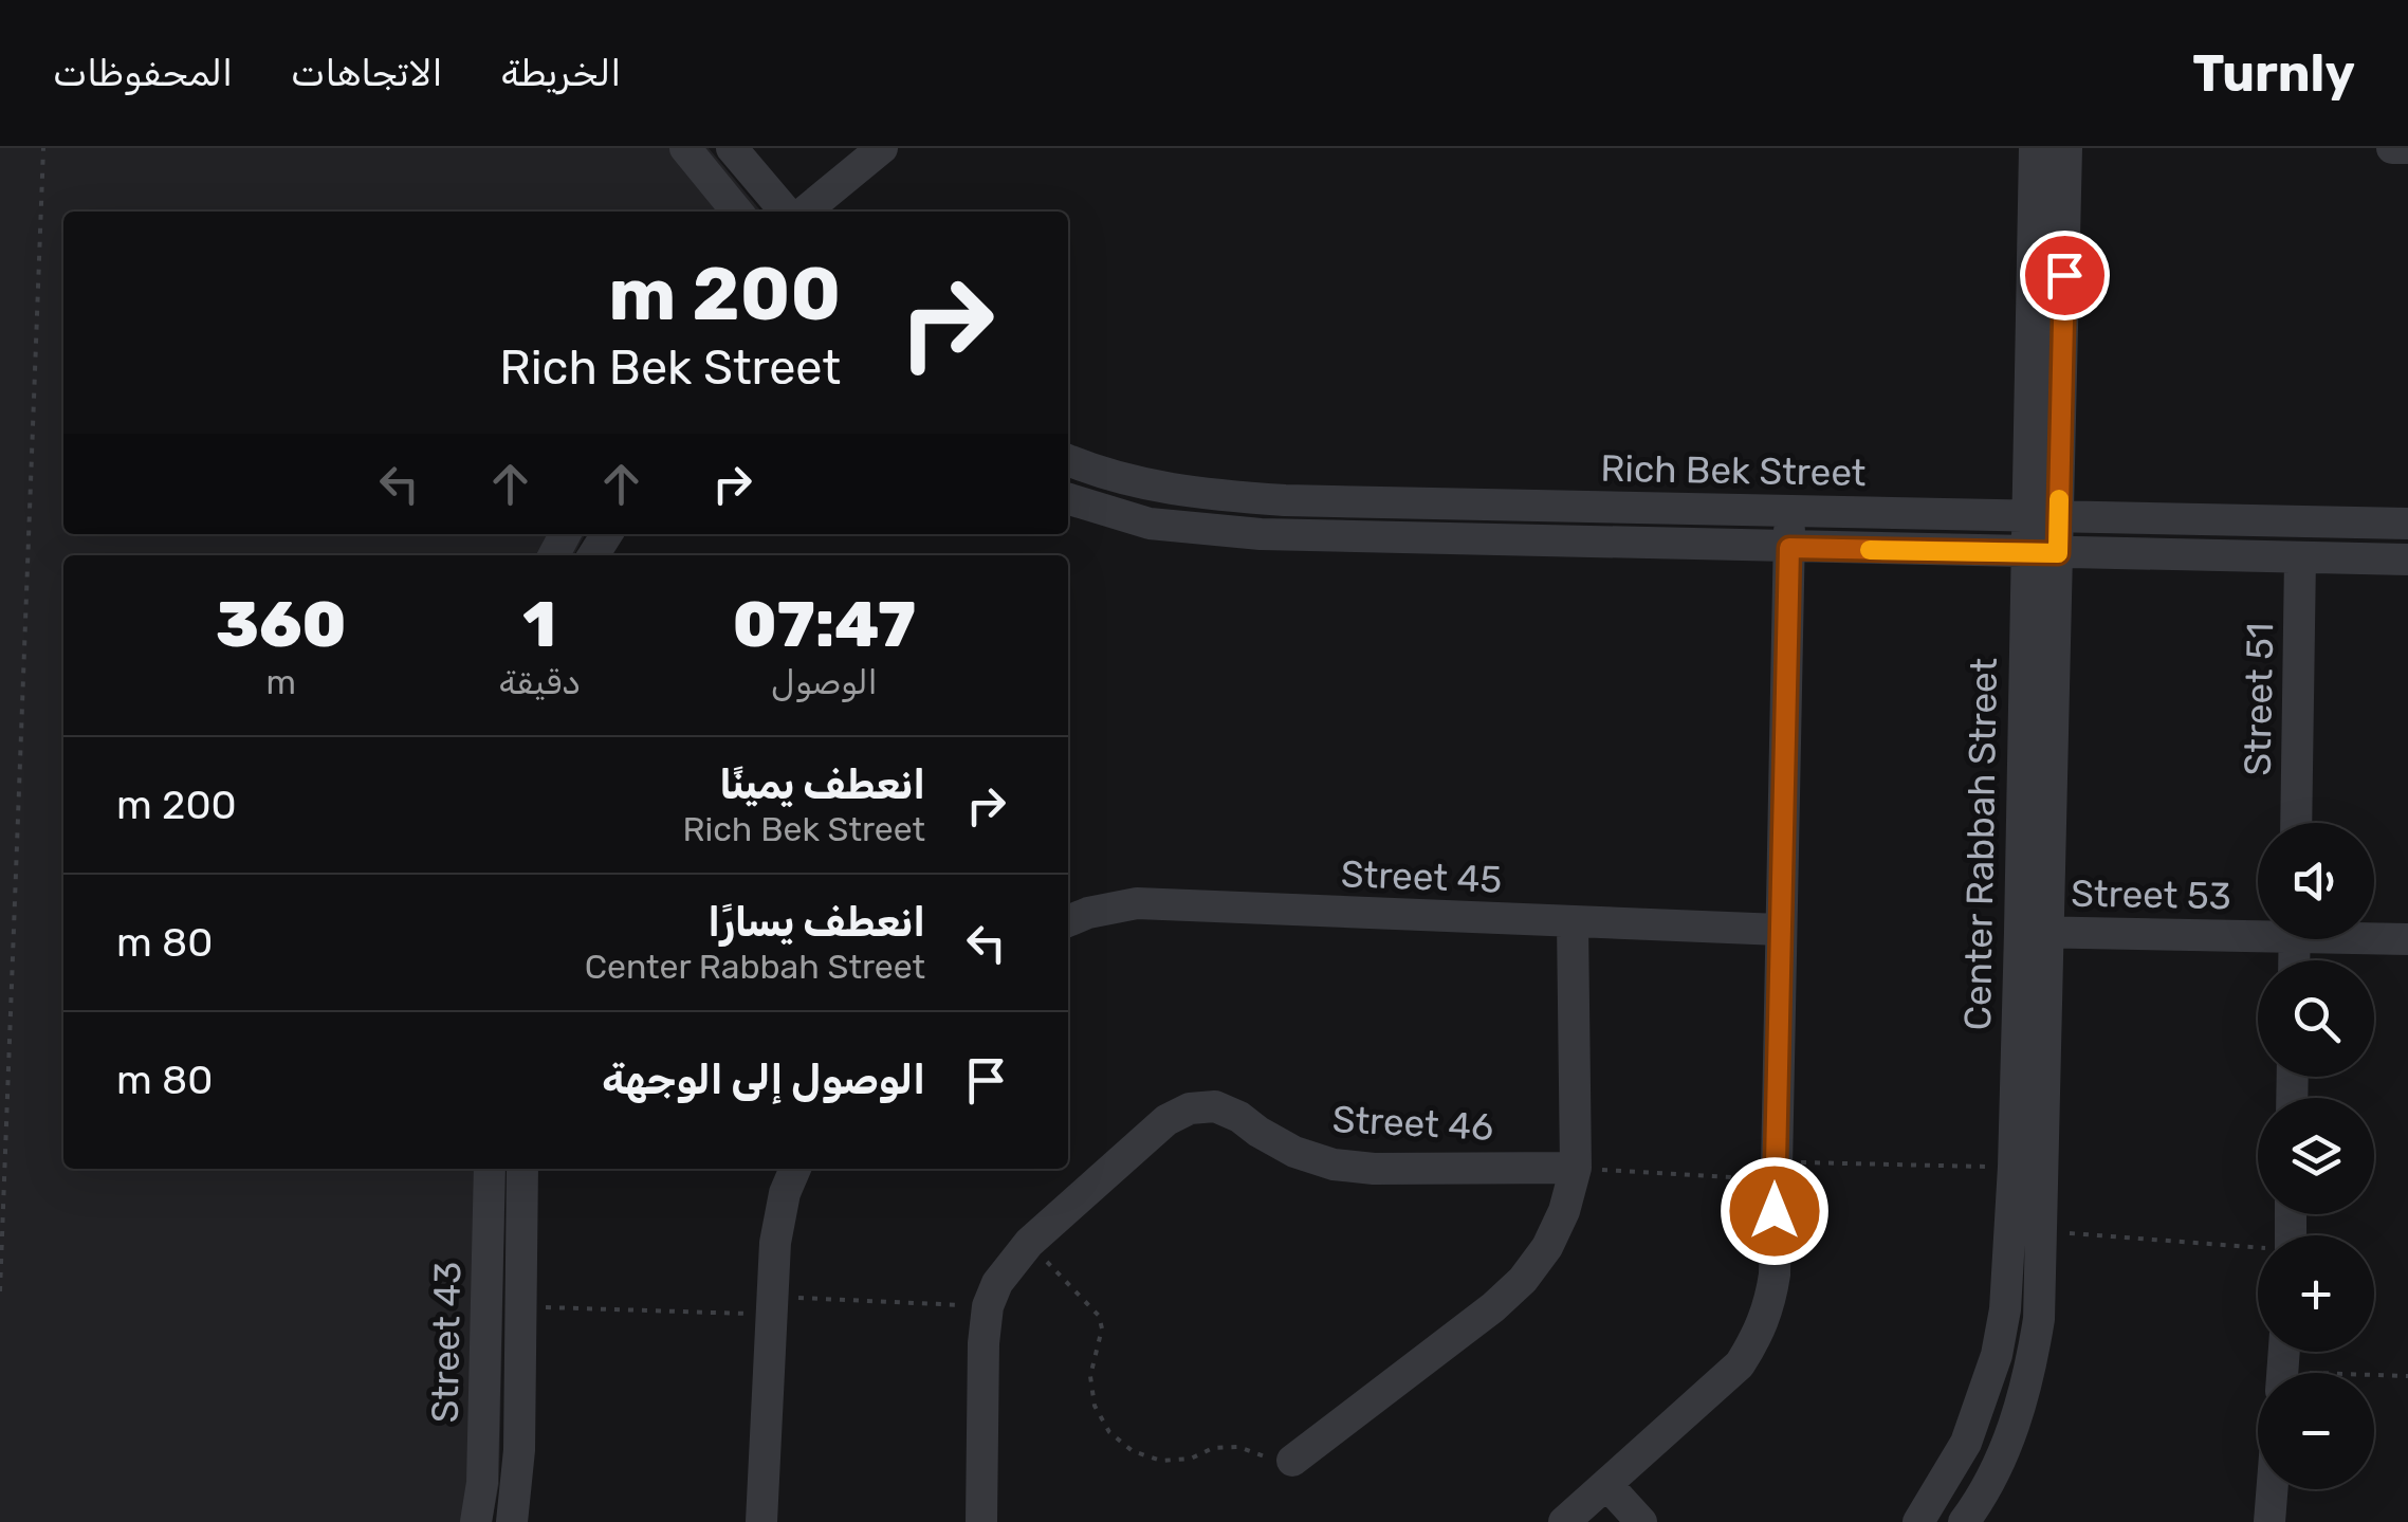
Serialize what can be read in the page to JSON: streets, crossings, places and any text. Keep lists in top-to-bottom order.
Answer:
{
  "streets": {
    "street": [
      "Rich Bek Street",
      "Street 51",
      "Center Rabbah Street",
      "Street 45",
      "Street 53",
      "Street 46",
      "Street 43"
    ]
  },
  "crossings": [
    ["Rich Bek Street", "Street 51"],
    ["Rich Bek Street", "Center Rabbah Street"],
    ["Center Rabbah Street", "Street 53"]
  ],
  "page": {
    "header": "Turnly",
    "nav": ["الخريطة", "الاتجاهات", "المحفوظات"],
    "turn": ["200 m", "Rich Bek Street"],
    "eta": [
      "07:47",
      "الوصول",
      "1",
      "دقيقة",
      "360",
      "m"
    ],
    "list": [
      {
        "name": "انعطف يمينًا",
        "note": "Rich Bek Street",
        "value": "200 m"
      },
      {
        "name": "انعطف يسارًا",
        "note": "Center Rabbah Street",
        "value": "80 m"
      },
      {
        "name": "الوصول إلى الوجهة",
        "value": "80 m"
      }
    ],
    "map_buttons": ["+", "−"]
  }
}
